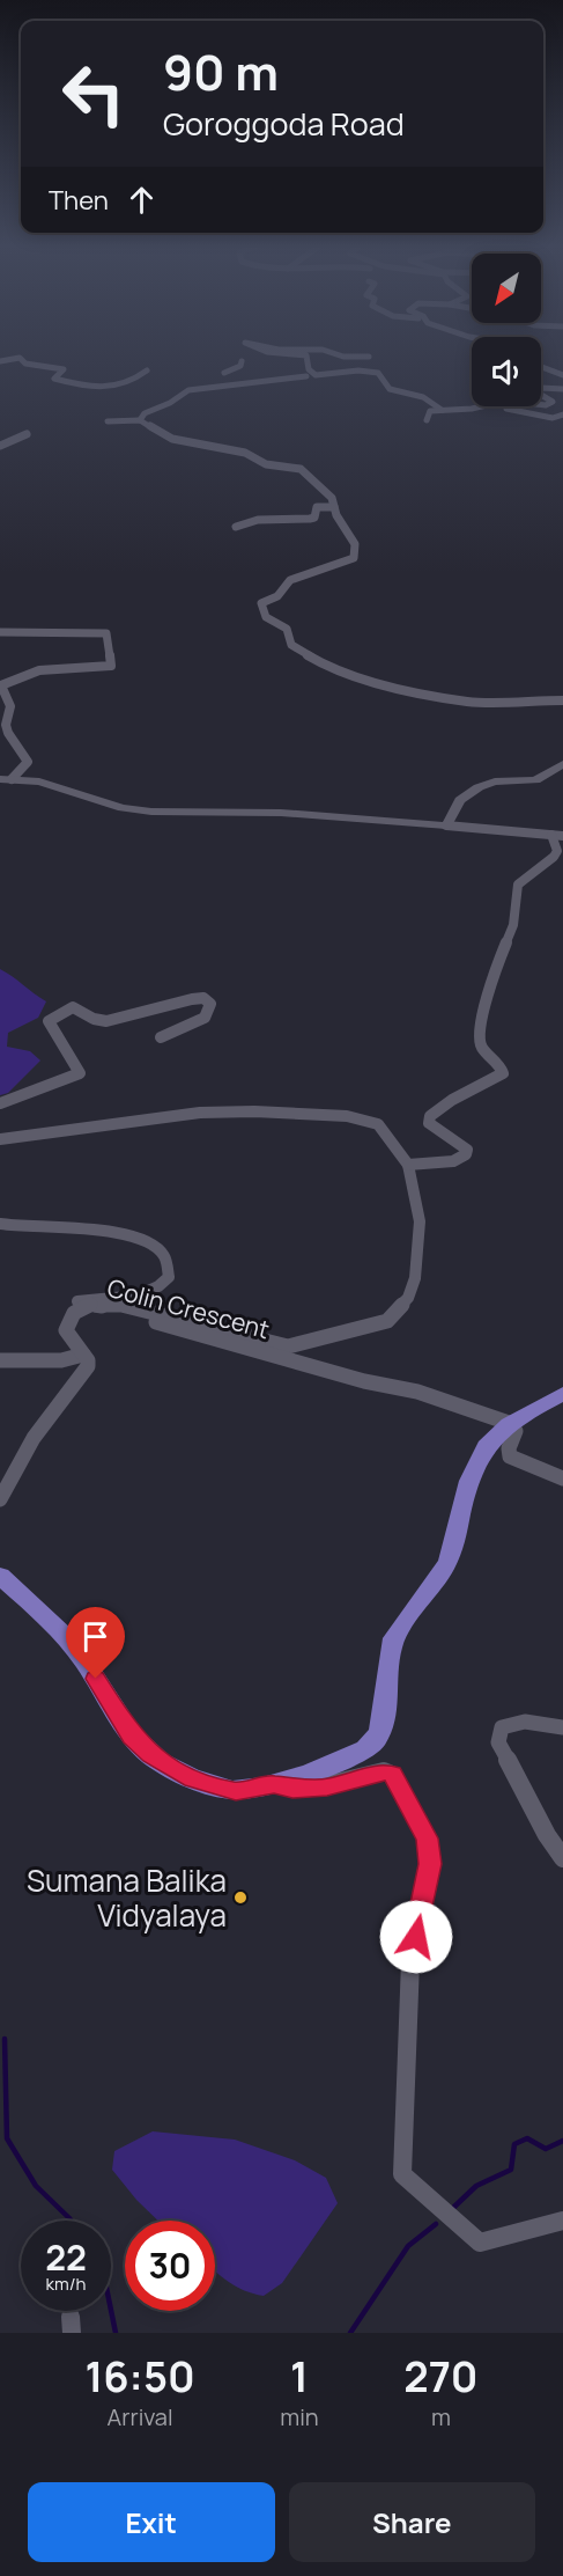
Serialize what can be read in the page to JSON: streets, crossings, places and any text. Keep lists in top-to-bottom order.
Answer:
{
  "streets": {
    "street": ["Colin Crescent"]
  },
  "places": ["Sumana Balika Vidyalaya"],
  "north": "bottom left",
  "page": {
    "turn": ["90 m", "Goroggoda Road"],
    "then": "Then",
    "speed": "22 km/h",
    "limit": "30",
    "eta": [
      "16:50",
      "Arrival",
      "1",
      "min",
      "270",
      "m"
    ],
    "buttons": ["Exit", "Share"]
  }
}
